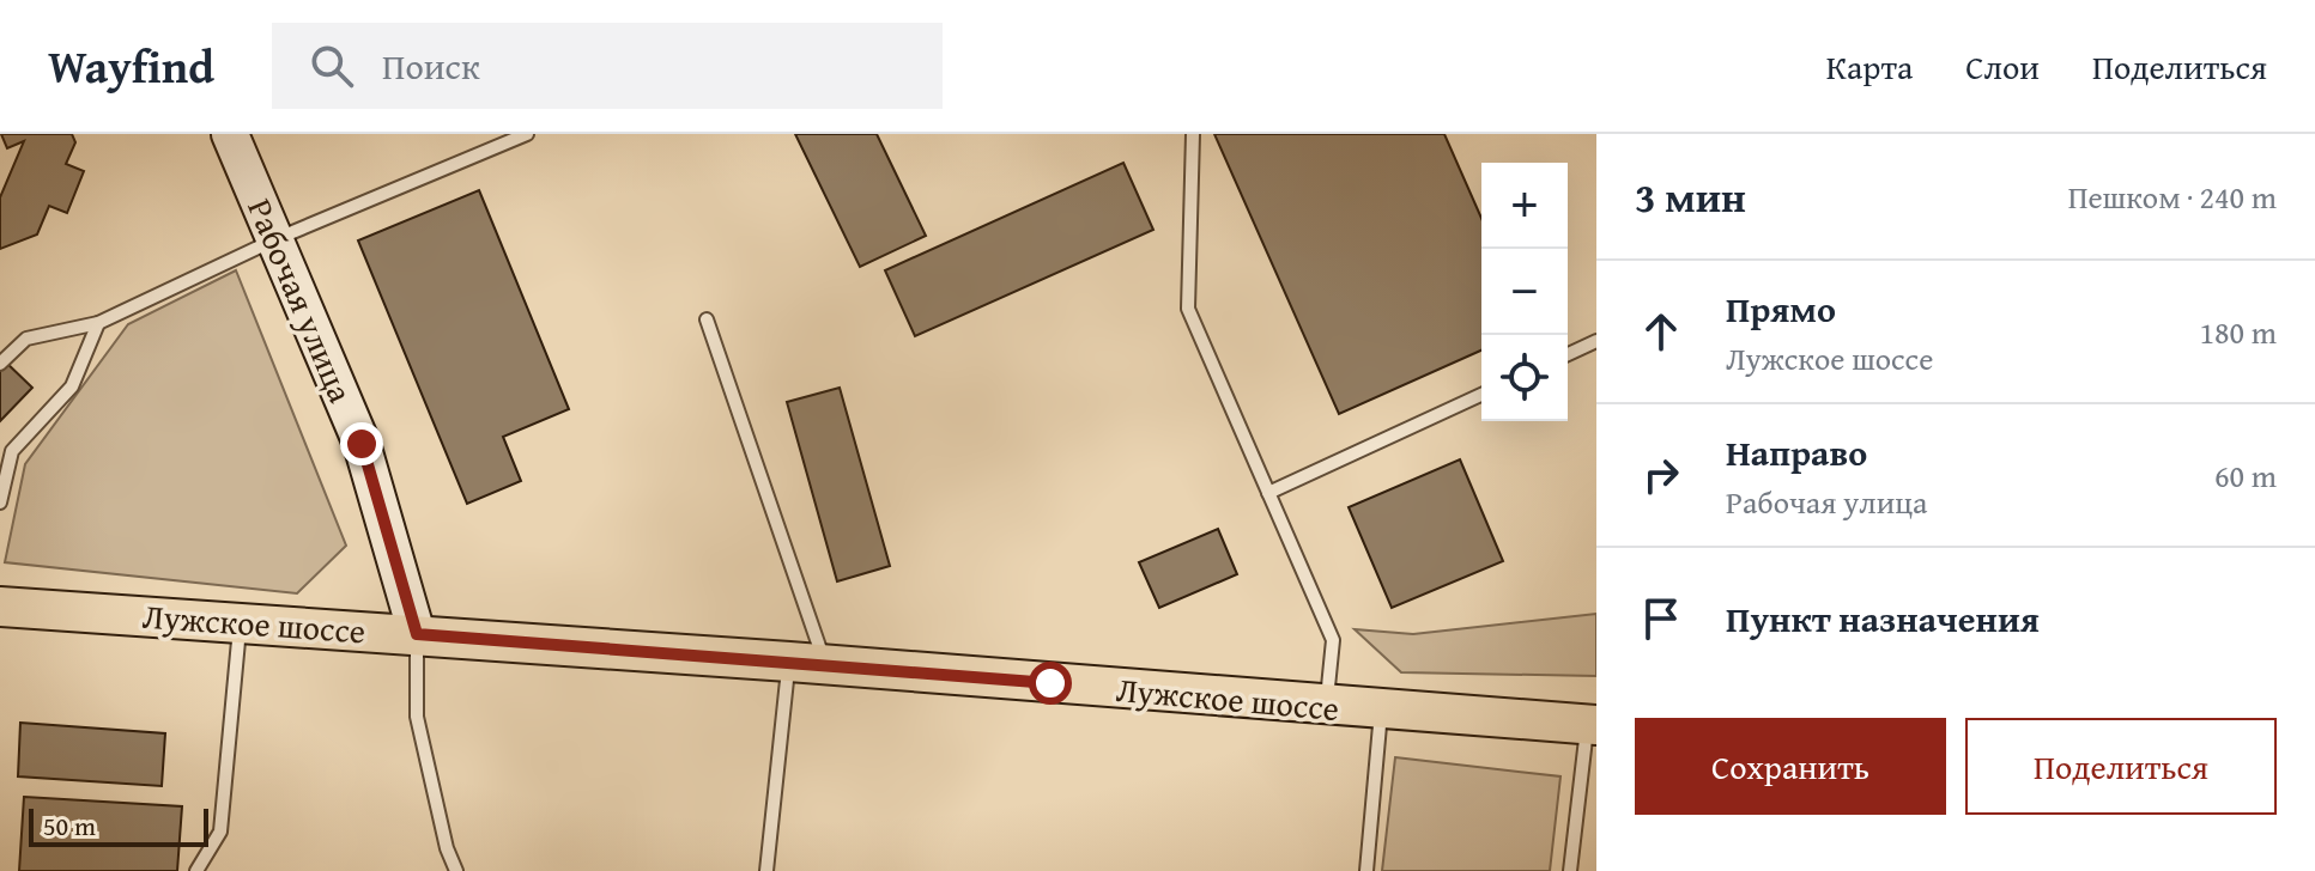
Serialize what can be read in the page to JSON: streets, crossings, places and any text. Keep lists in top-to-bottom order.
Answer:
{
  "streets": {
    "main road": ["Рабочая улица", "Лужское шоссе"]
  },
  "crossings": [
    ["Рабочая улица", "Лужское шоссе"]
  ],
  "scale_bar": "50 m",
  "page": {
    "header": "Wayfind",
    "search": "Поиск",
    "nav": ["Карта", "Слои", "Поделиться"],
    "heading": ["3 мин", "Пешком · 240 m"],
    "map_buttons": ["+", "−"],
    "list": [
      ["Прямо", "Лужское шоссе", "180 m"],
      ["Направо", "Рабочая улица", "60 m"],
      "Пункт назначения"
    ],
    "buttons": ["Сохранить", "Поделиться"],
    "scale": "50 m"
  }
}
